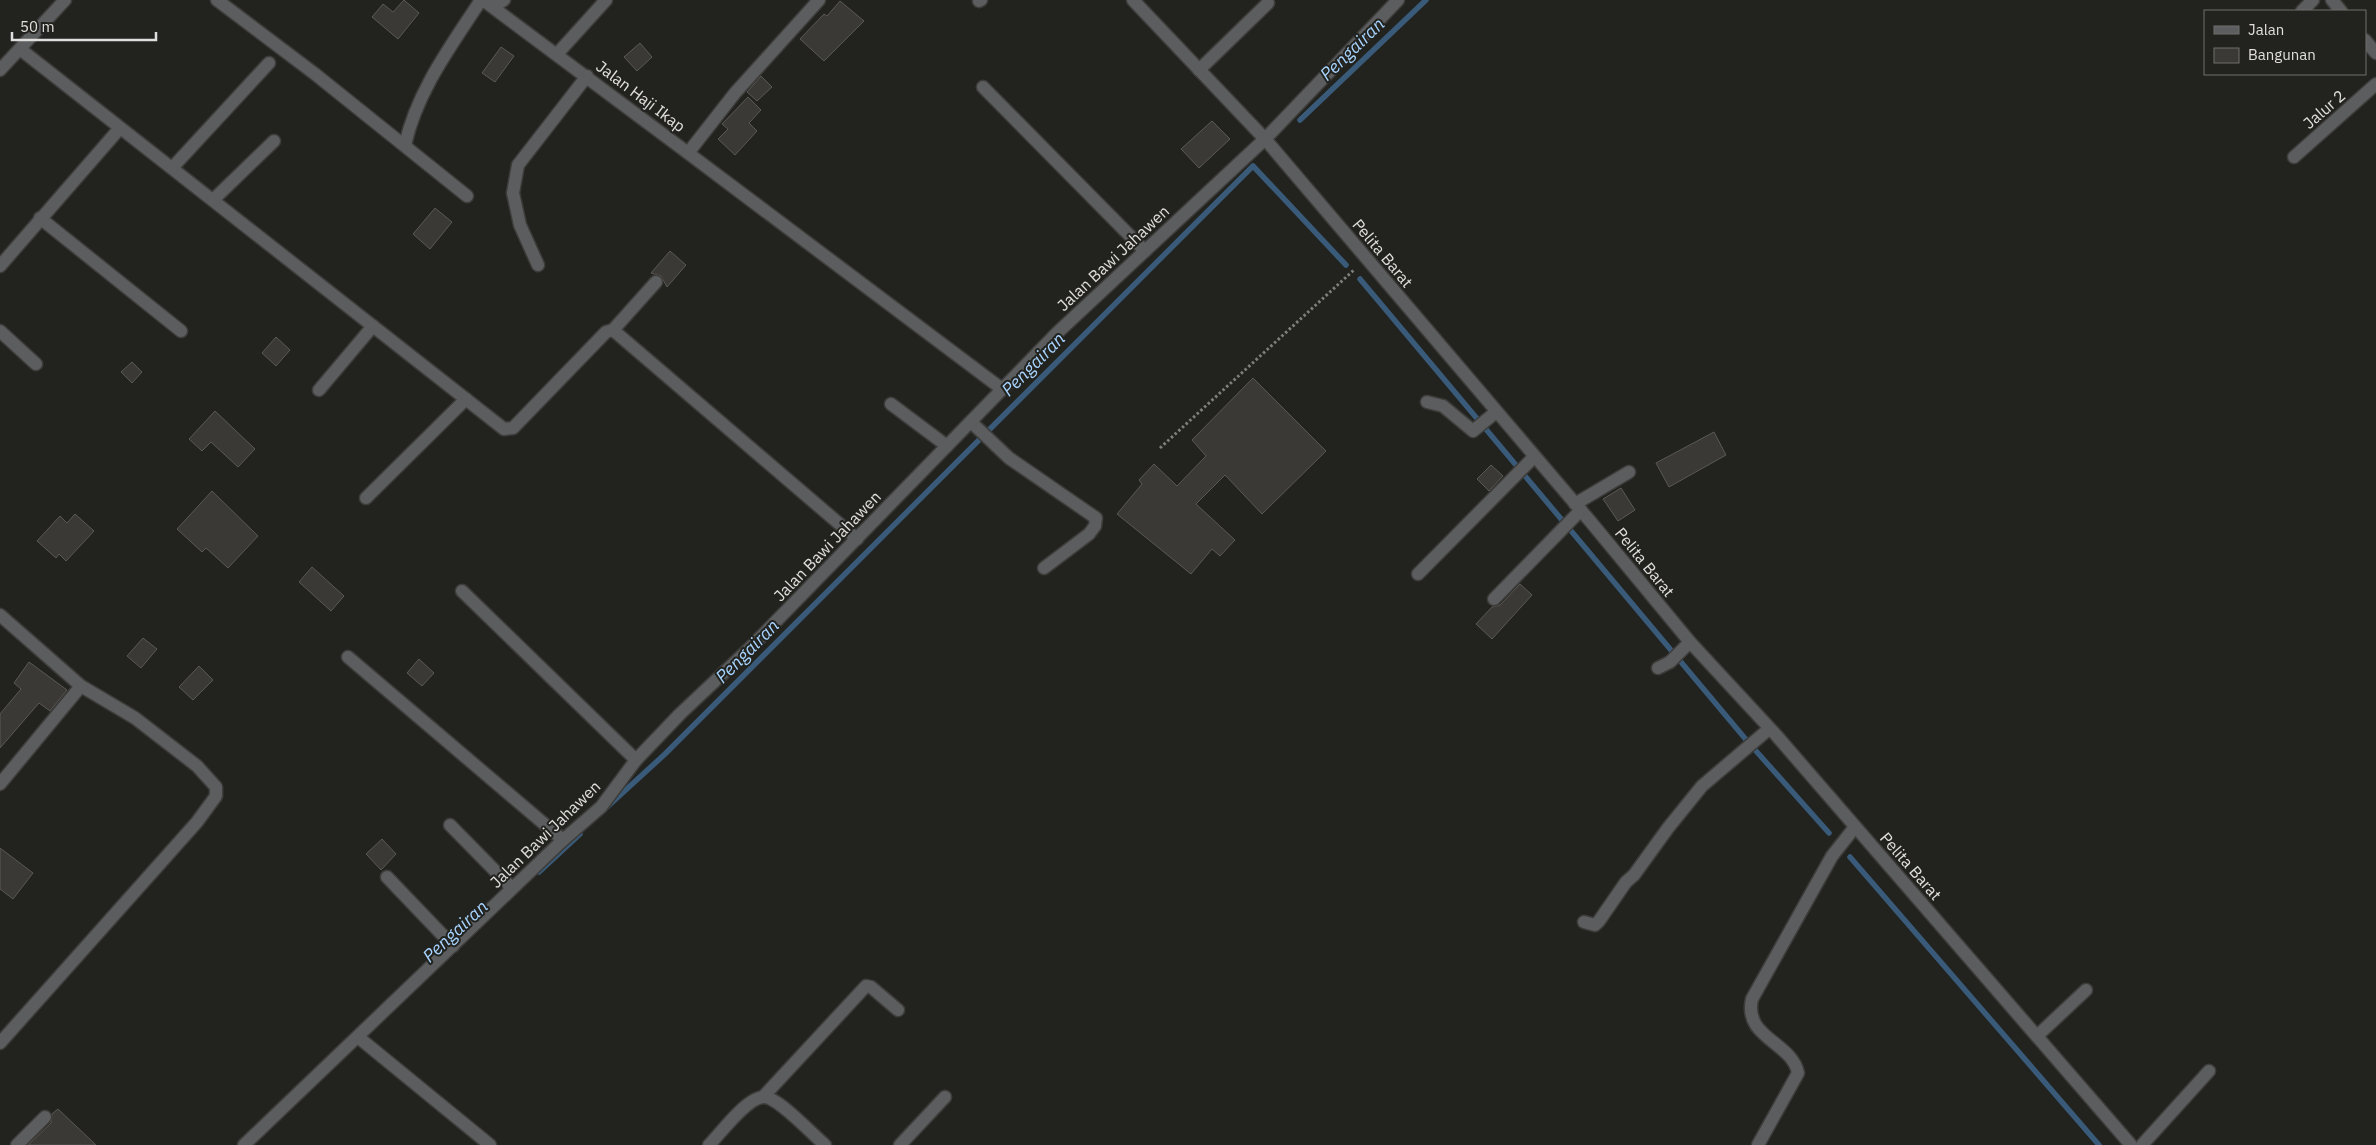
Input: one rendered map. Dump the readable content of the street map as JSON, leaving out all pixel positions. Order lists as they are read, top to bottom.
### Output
{
  "streets": {
    "street": [
      "Jalan Haji Ikap",
      "Jalur 2",
      "Pelita Barat",
      "Jalan Bawi Jahawen"
    ]
  },
  "crossings": [
    ["Pelita Barat", "Jalan Bawi Jahawen"]
  ],
  "water": ["Pengairan"],
  "legend": ["Jalan", "Bangunan"],
  "scale_bar": "50 m"
}
